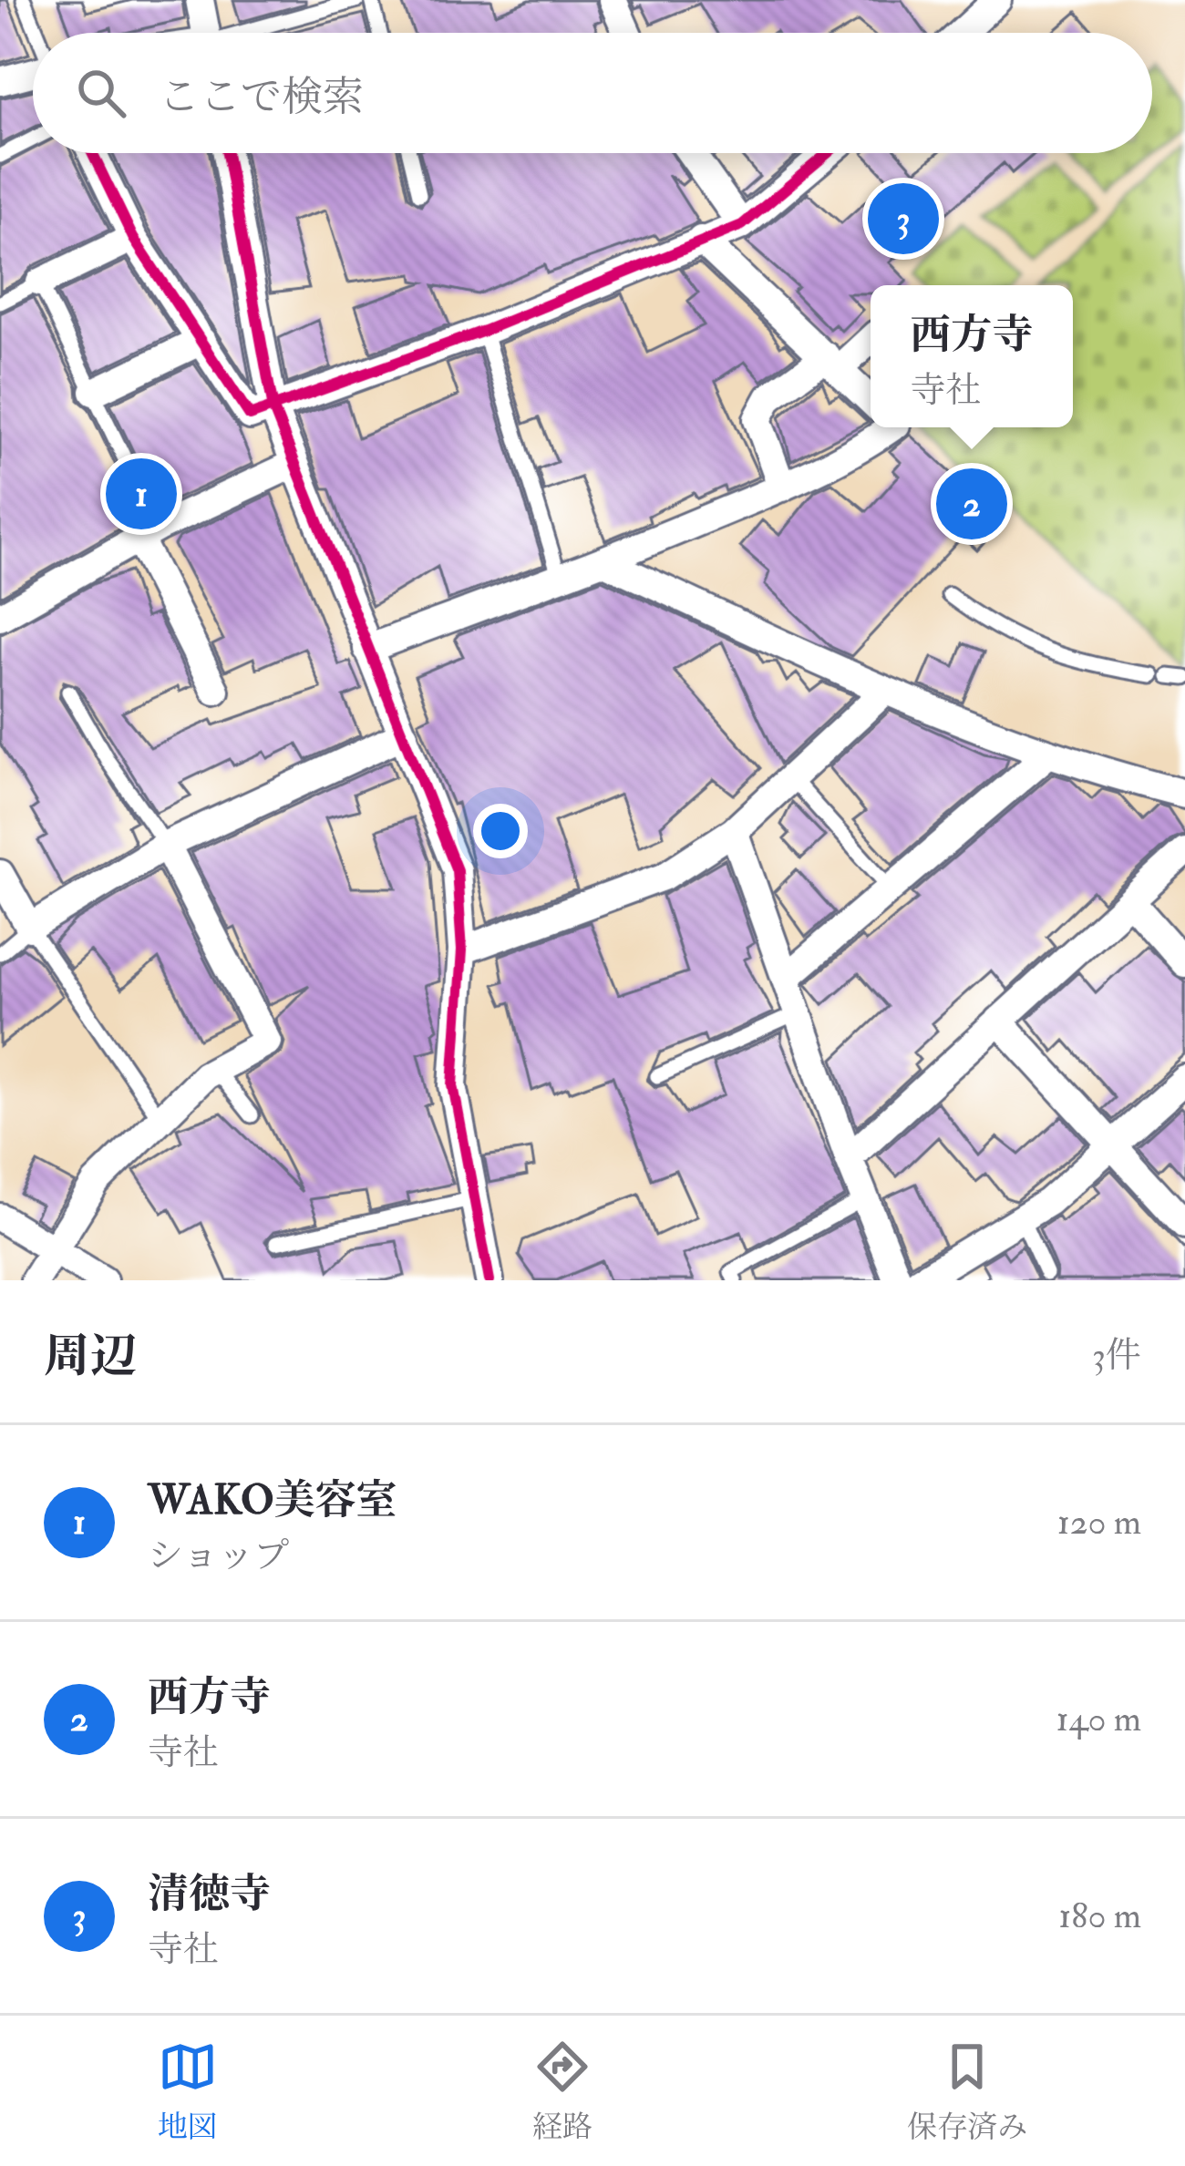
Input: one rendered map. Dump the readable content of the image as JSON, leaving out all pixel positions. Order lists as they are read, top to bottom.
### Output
{
  "page": {
    "search": "ここで検索",
    "pins": ["3", "1", "2"],
    "popup": ["西方寺", "寺社"],
    "heading": ["周辺", "3件"],
    "list": [
      {
        "mark": "1",
        "name": "WAKO美容室",
        "note": "ショップ",
        "value": "120 m"
      },
      {
        "mark": "2",
        "name": "西方寺",
        "note": "寺社",
        "value": "140 m"
      },
      {
        "mark": "3",
        "name": "清徳寺",
        "note": "寺社",
        "value": "180 m"
      }
    ],
    "nav": ["地図", "経路", "保存済み"]
  }
}
